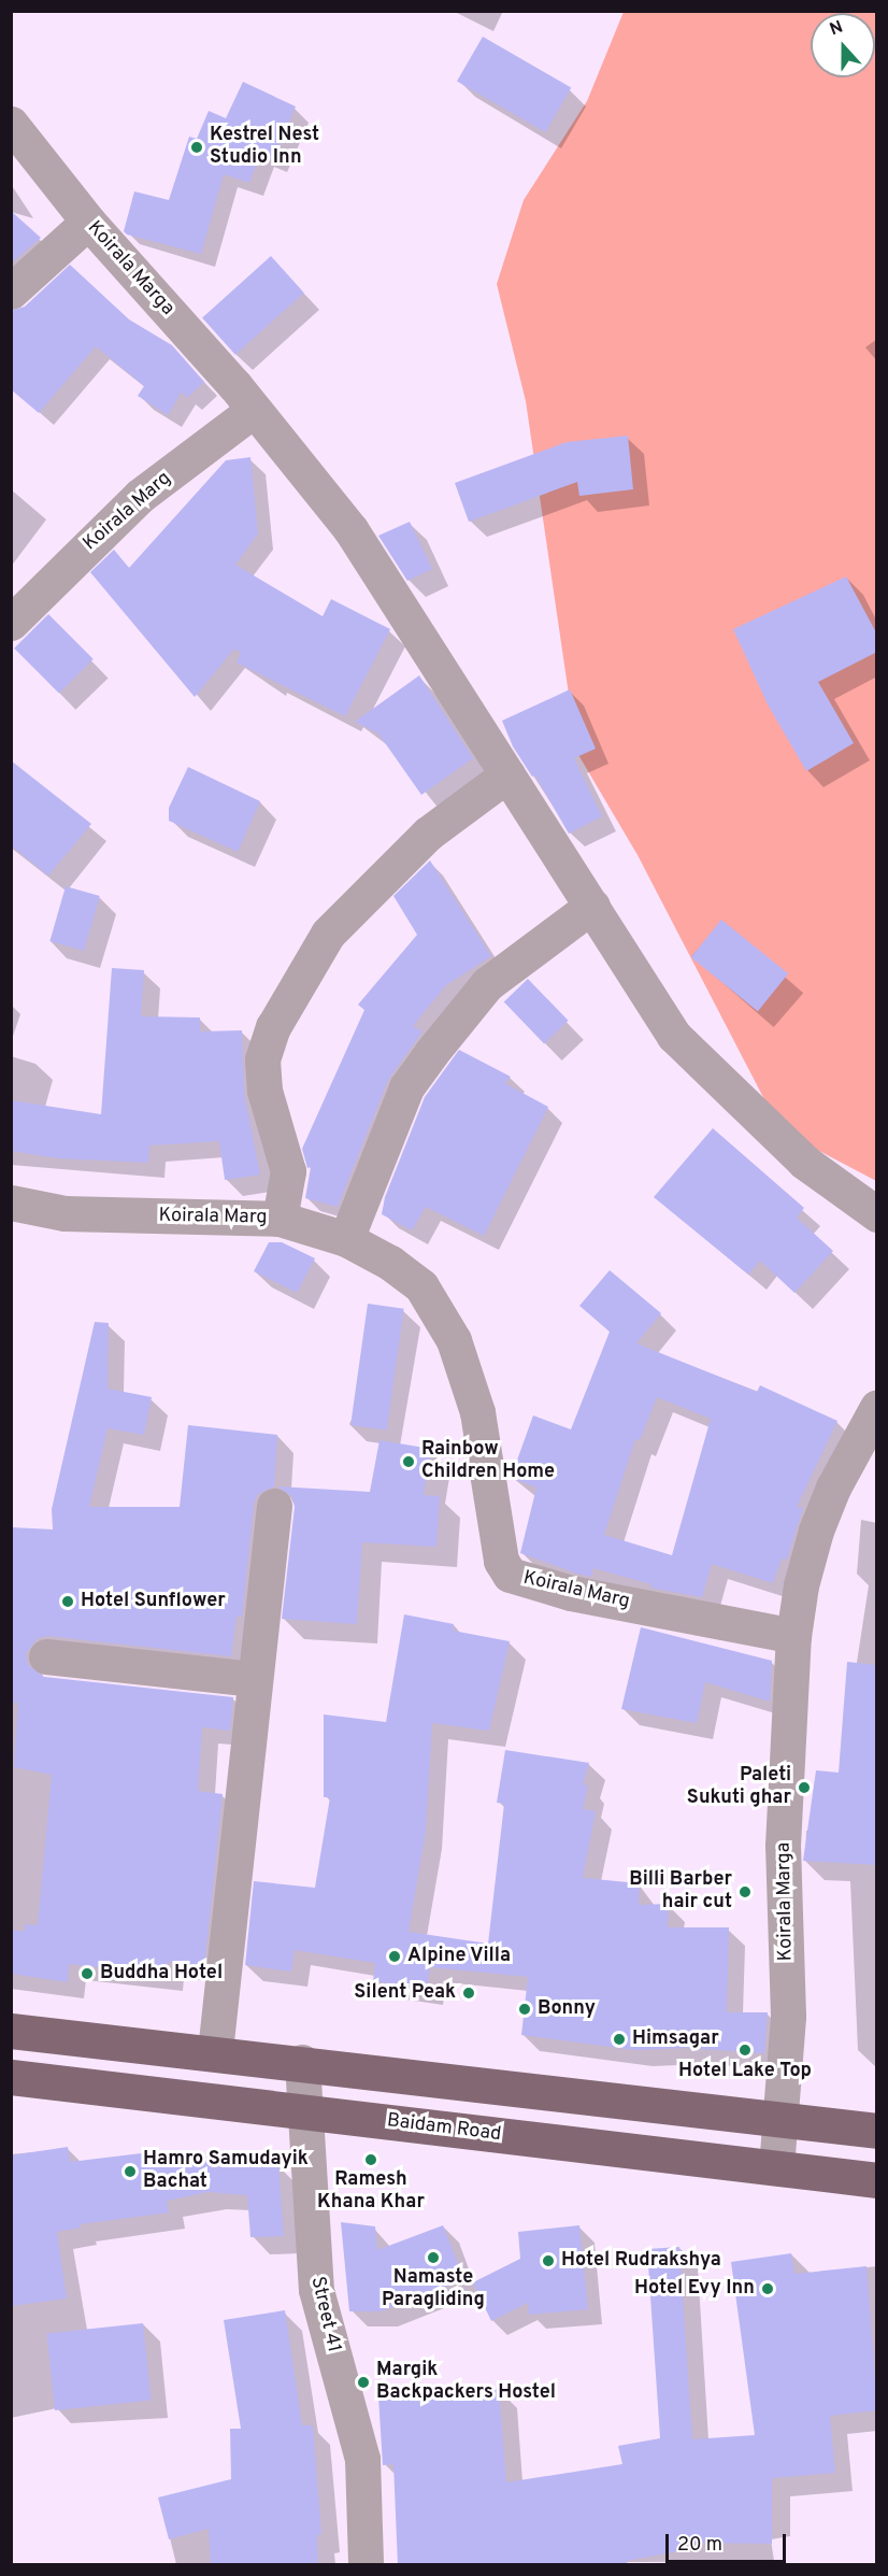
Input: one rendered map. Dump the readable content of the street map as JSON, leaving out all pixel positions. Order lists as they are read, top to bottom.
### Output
{
  "streets": {
    "main road": ["Baidam Road"],
    "street": ["Koirala Marga", "Koirala Marg", "Street 41"]
  },
  "crossings": [
    ["Koirala Marga", "Koirala Marg"],
    ["Koirala Marga", "Baidam Road"],
    ["Baidam Road", "Street 41"]
  ],
  "places": [
    "Kestrel Nest Studio Inn",
    "Rainbow Children Home",
    "Hotel Sunflower",
    "Paleti Sukuti ghar",
    "Billi Barber hair cut",
    "Alpine Villa",
    "Buddha Hotel",
    "Silent Peak",
    "Bonny",
    "Himsagar",
    "Hotel Lake Top",
    "Ramesh Khana Khar",
    "Hamro Samudayik Bachat",
    "Namaste Paragliding",
    "Hotel Rudrakshya",
    "Hotel Evy Inn",
    "Margik Backpackers Hostel"
  ],
  "scale_bar": "20 m",
  "north": "top"
}
